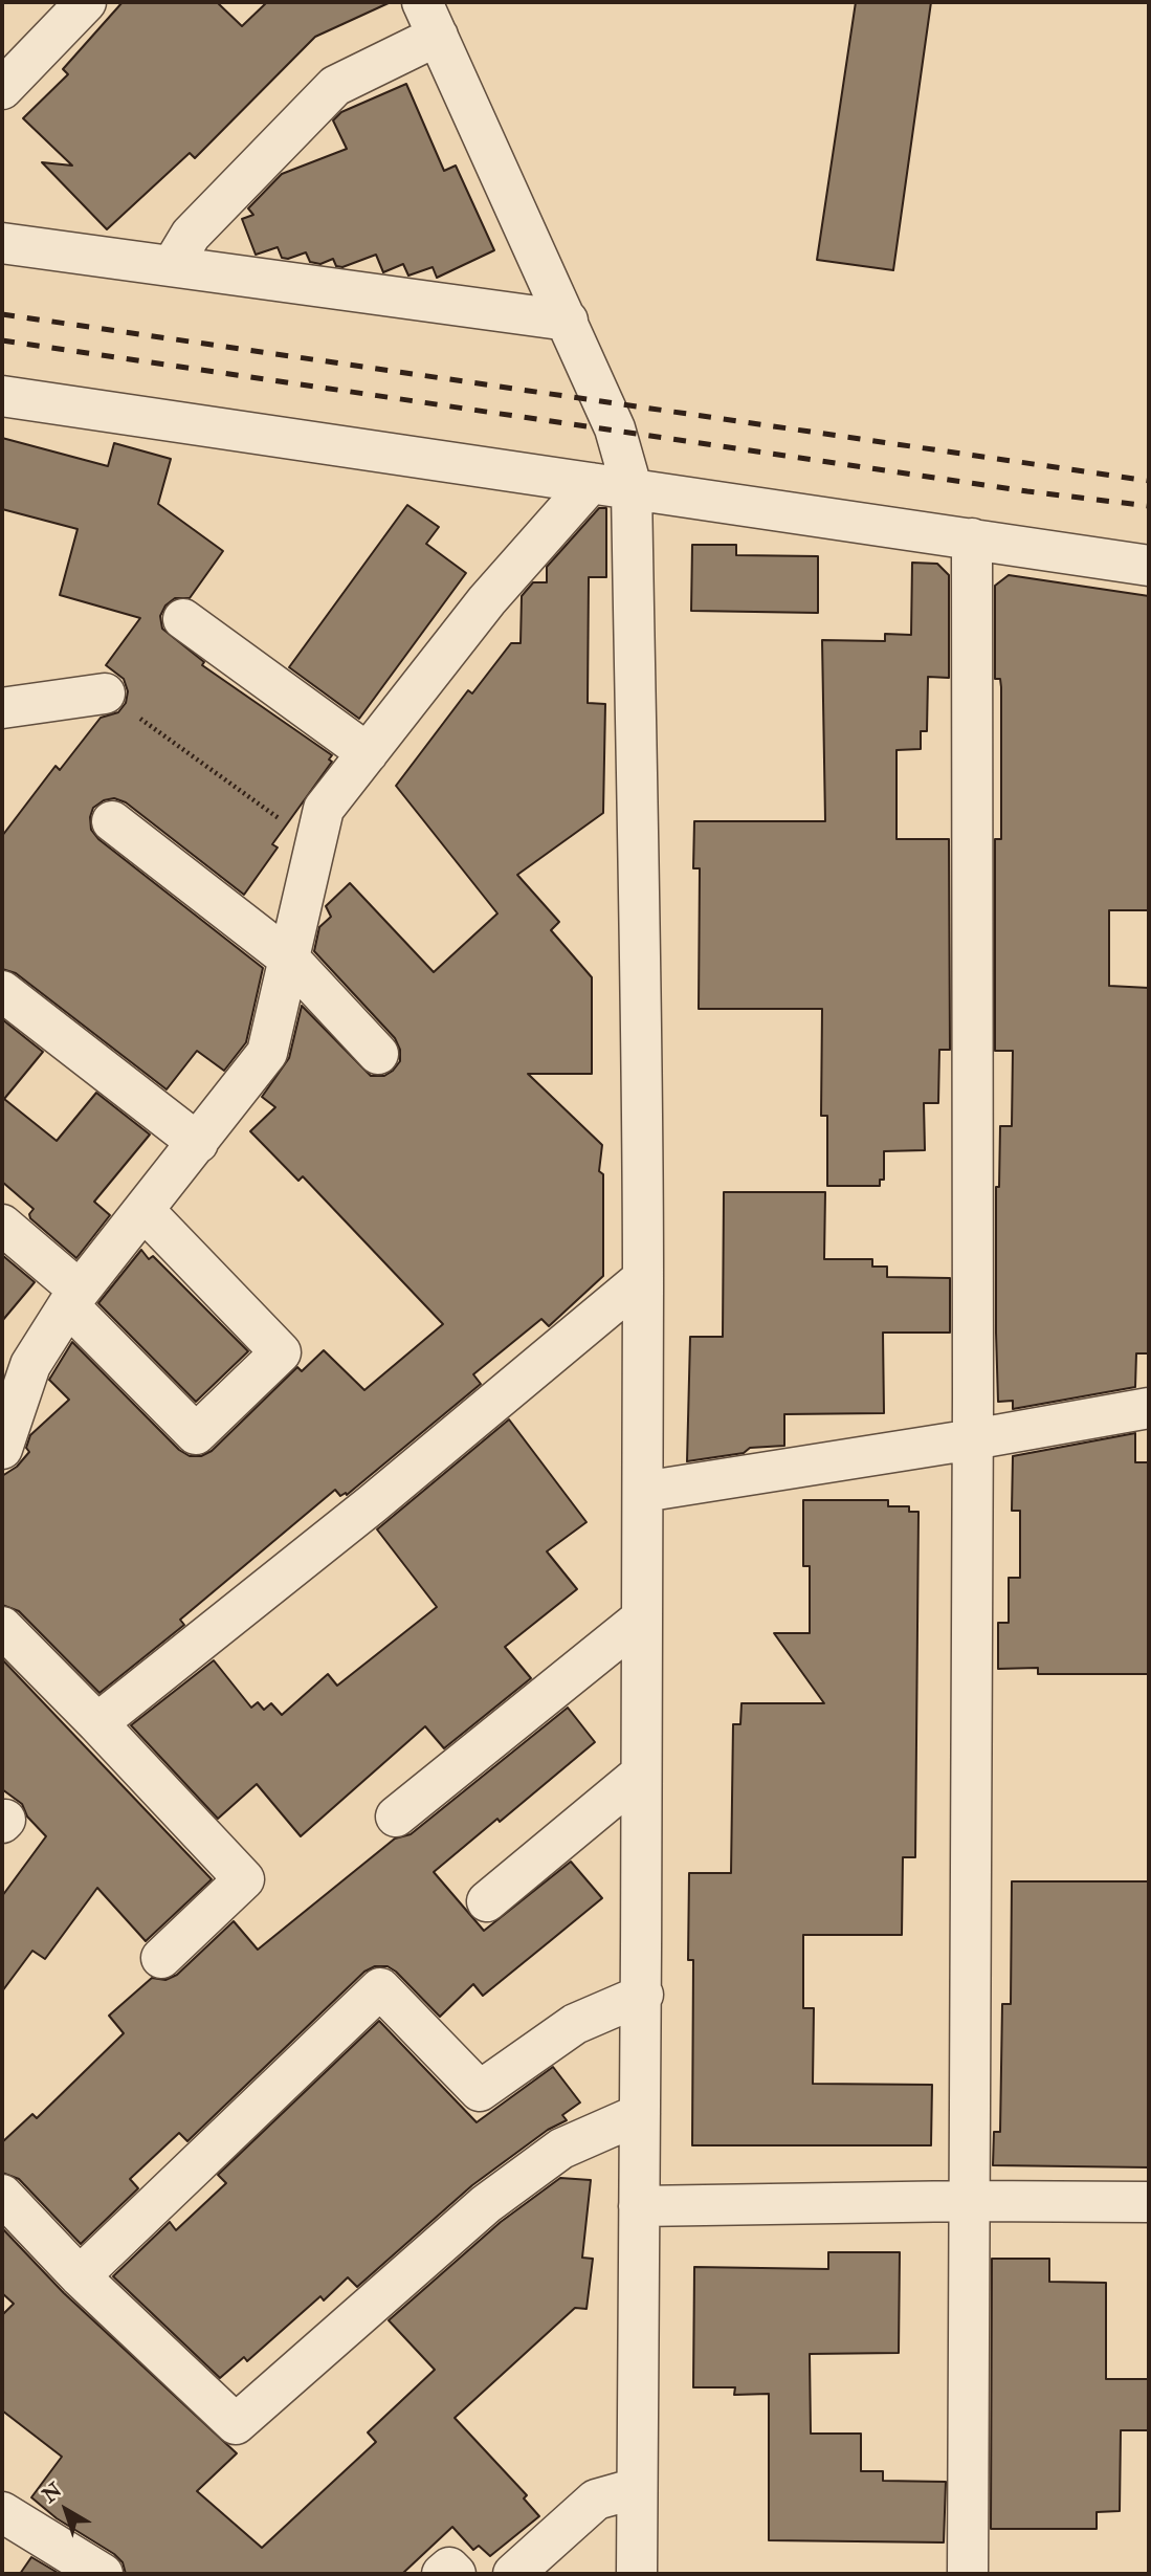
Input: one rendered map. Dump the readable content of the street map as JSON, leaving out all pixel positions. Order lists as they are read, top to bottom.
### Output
{
  "north": "top left"
}
